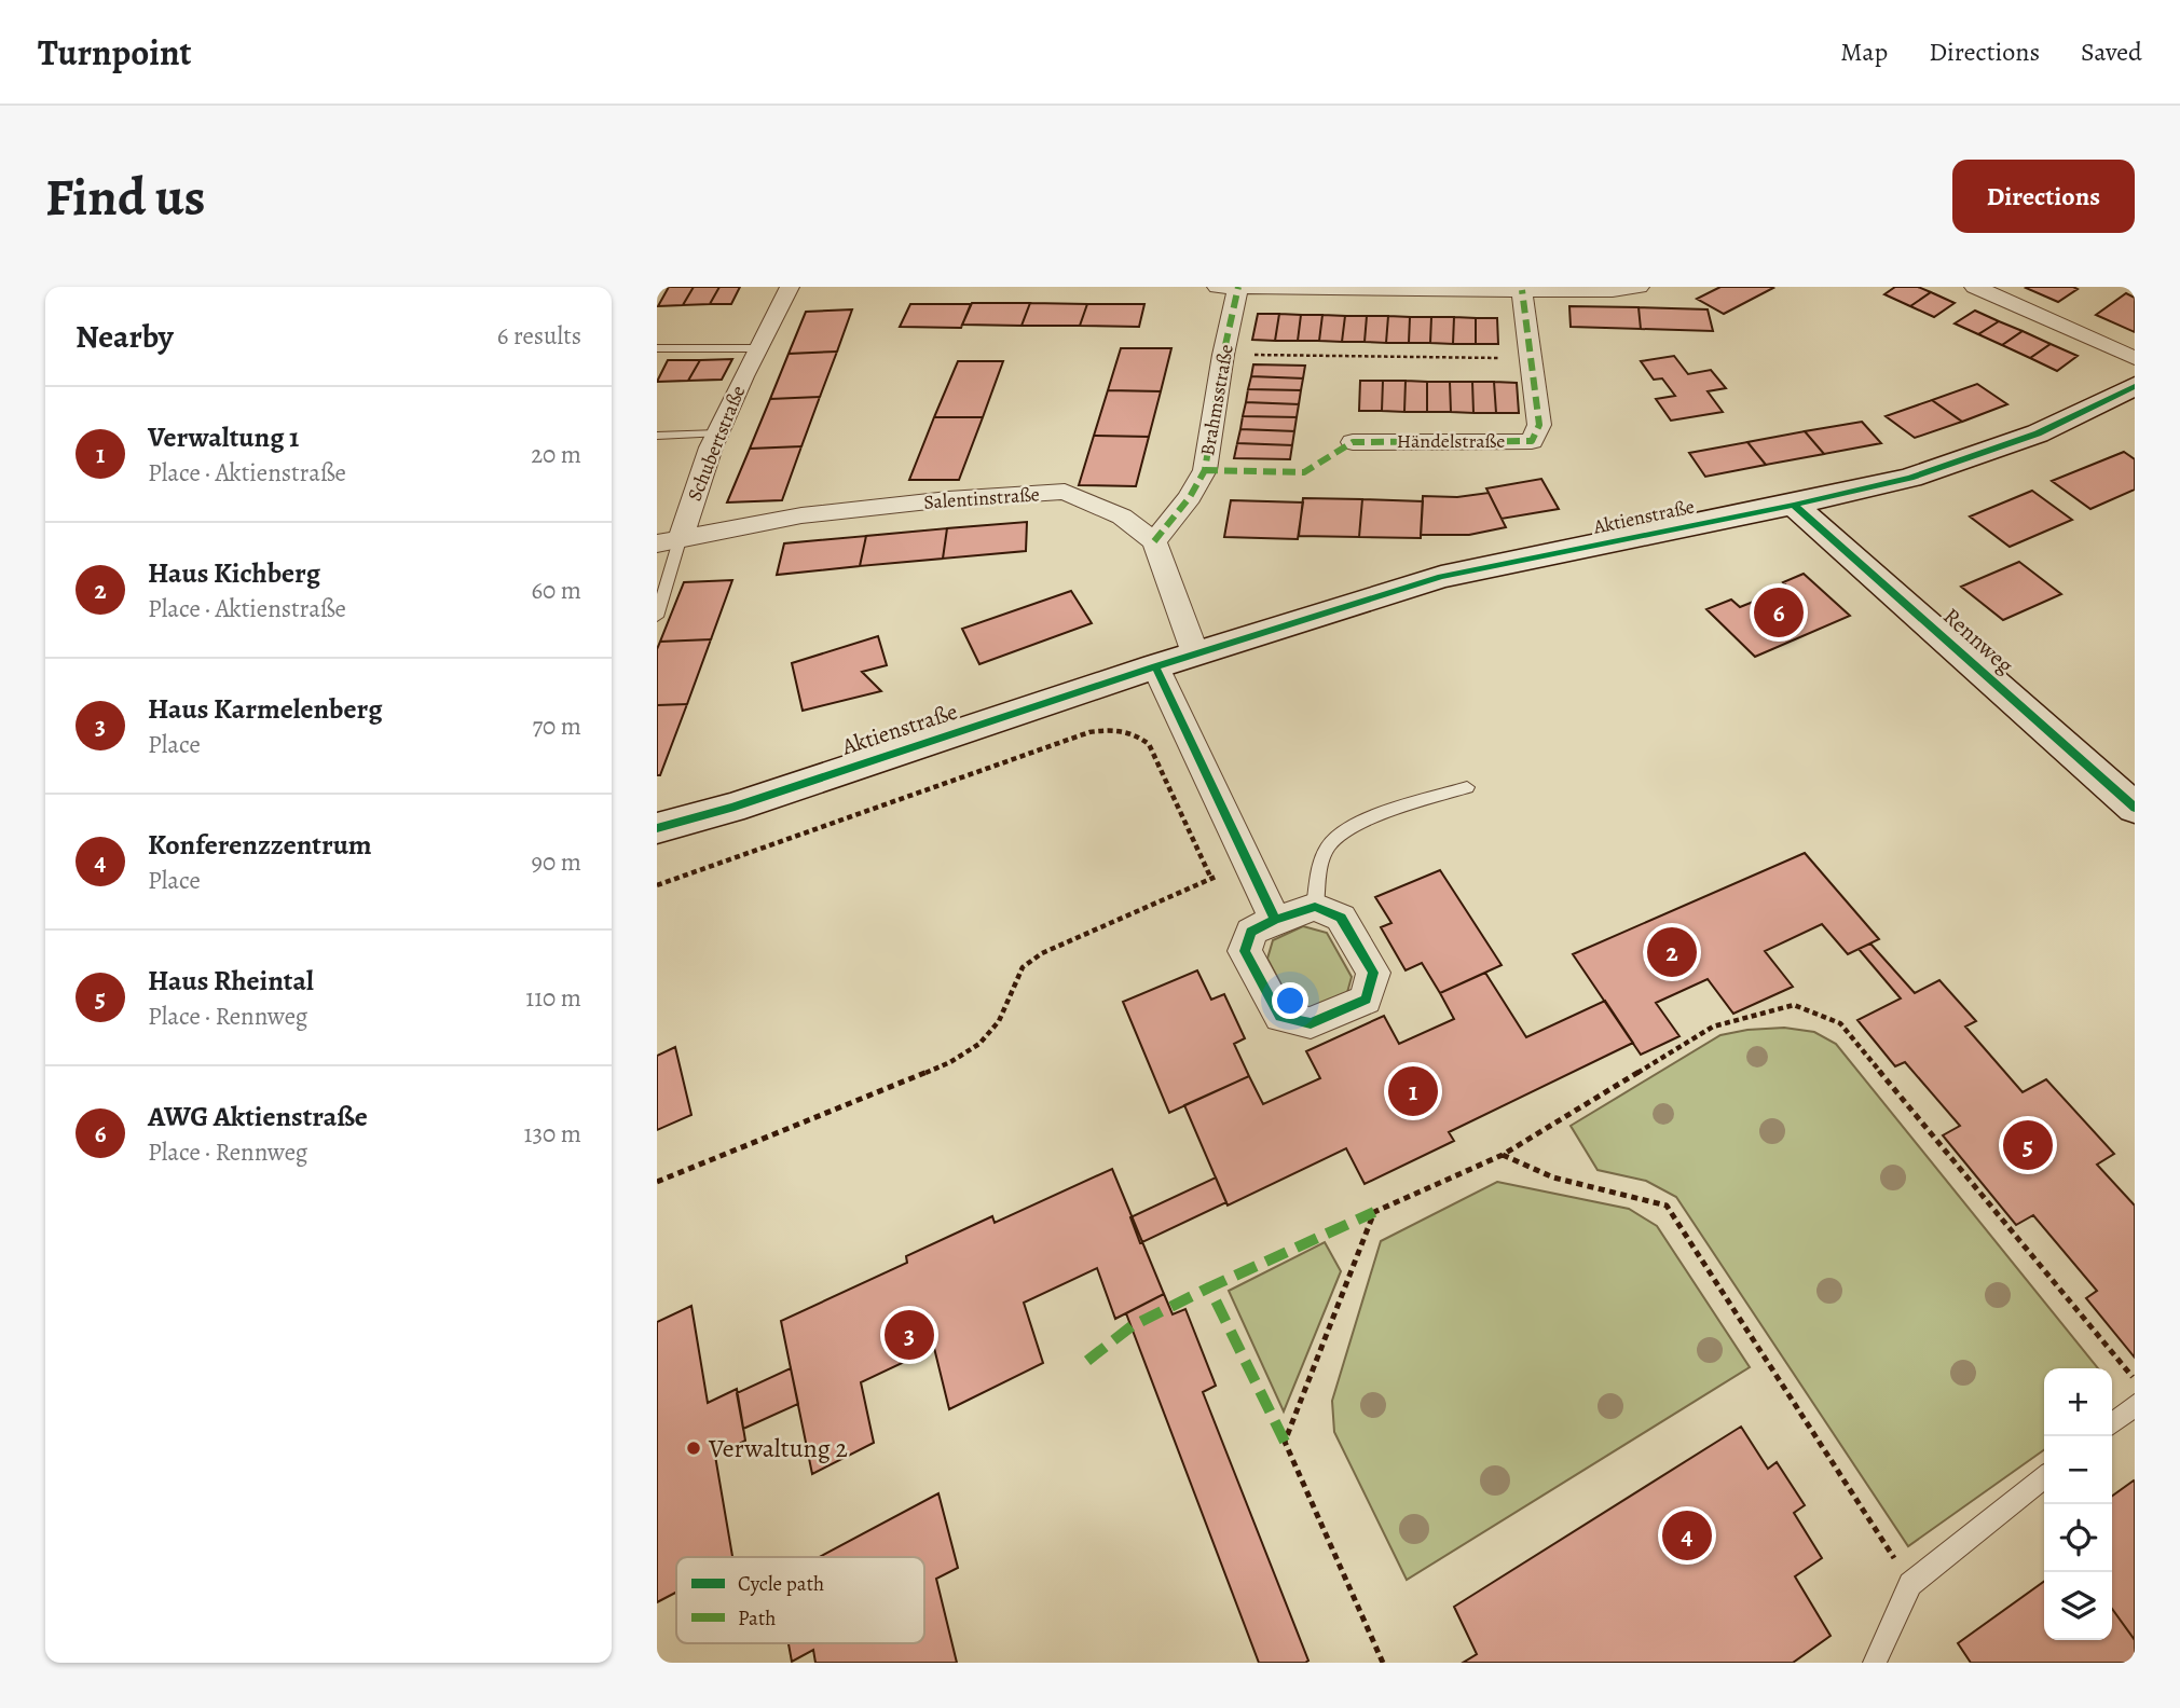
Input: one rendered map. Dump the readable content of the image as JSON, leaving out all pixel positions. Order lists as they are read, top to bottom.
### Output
{
  "streets": {
    "street": [
      "Brahmsstraße",
      "Händelstraße",
      "Schubertstraße",
      "Salentinstraße",
      "Aktienstraße",
      "Rennweg"
    ]
  },
  "crossings": [
    ["Brahmsstraße", "Salentinstraße"],
    ["Schubertstraße", "Salentinstraße"],
    ["Aktienstraße", "Rennweg"]
  ],
  "places": ["Verwaltung 2"],
  "legend": ["Cycle path", "Path"],
  "page": {
    "header": "Turnpoint",
    "nav": ["Map", "Directions", "Saved"],
    "buttons": "Directions",
    "title": "Find us",
    "heading": ["Nearby", "6 results"],
    "list": [
      {
        "mark": "1",
        "name": "Verwaltung 1",
        "note": "Place · Aktienstraße",
        "value": "20 m"
      },
      {
        "mark": "2",
        "name": "Haus Kichberg",
        "note": "Place · Aktienstraße",
        "value": "60 m"
      },
      {
        "mark": "3",
        "name": "Haus Karmelenberg",
        "note": "Place",
        "value": "70 m"
      },
      {
        "mark": "4",
        "name": "Konferenzzentrum",
        "note": "Place",
        "value": "90 m"
      },
      {
        "mark": "5",
        "name": "Haus Rheintal",
        "note": "Place · Rennweg",
        "value": "110 m"
      },
      {
        "mark": "6",
        "name": "AWG Aktienstraße",
        "note": "Place · Rennweg",
        "value": "130 m"
      }
    ],
    "pins": [
      "6",
      "2",
      "1",
      "5",
      "3",
      "4"
    ],
    "map_buttons": ["+", "−"]
  }
}
